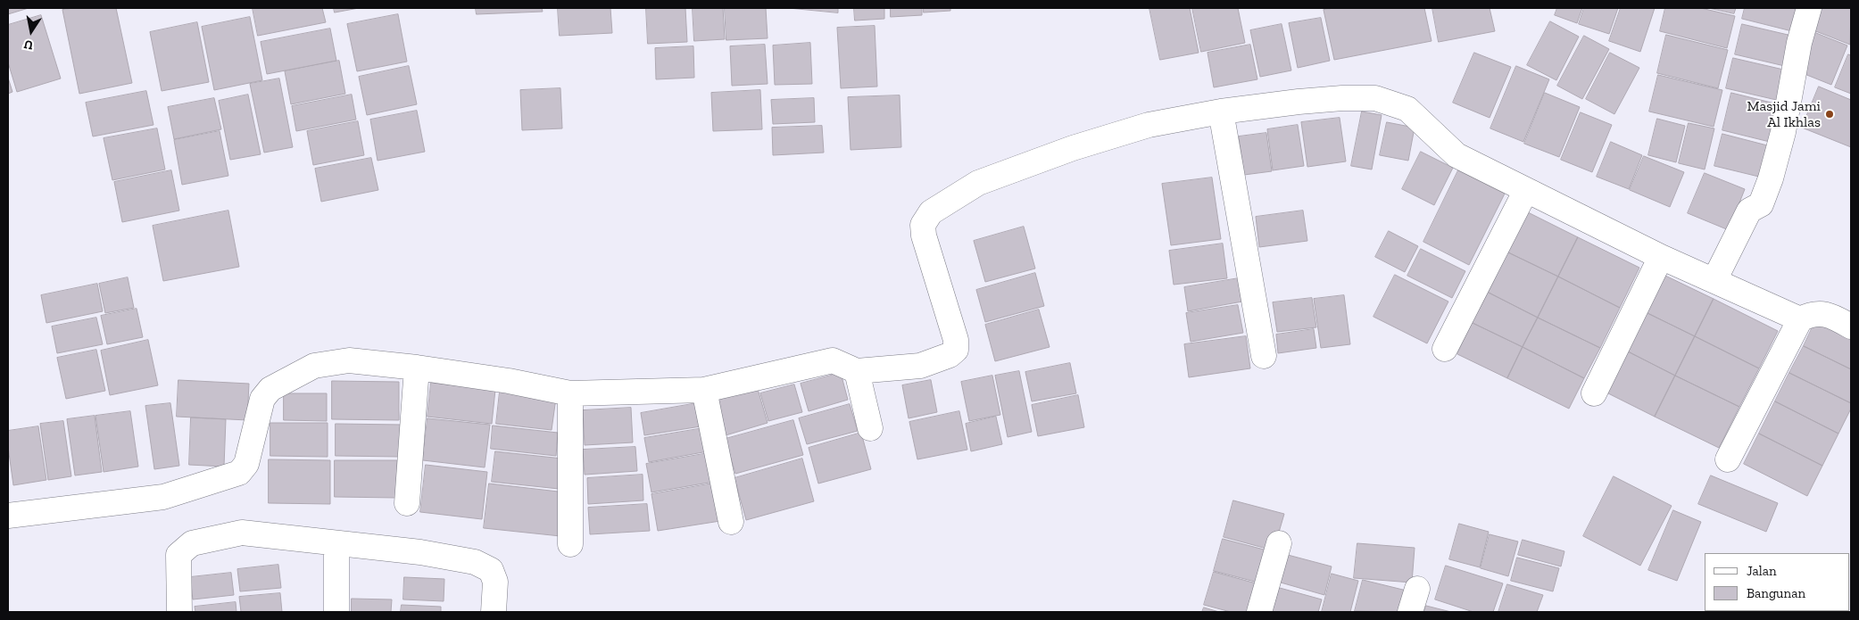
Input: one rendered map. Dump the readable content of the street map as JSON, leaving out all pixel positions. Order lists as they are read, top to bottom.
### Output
{
  "places": ["Masjid Jami Al Ikhlas"],
  "legend": ["Jalan", "Bangunan"],
  "north": "bottom"
}
